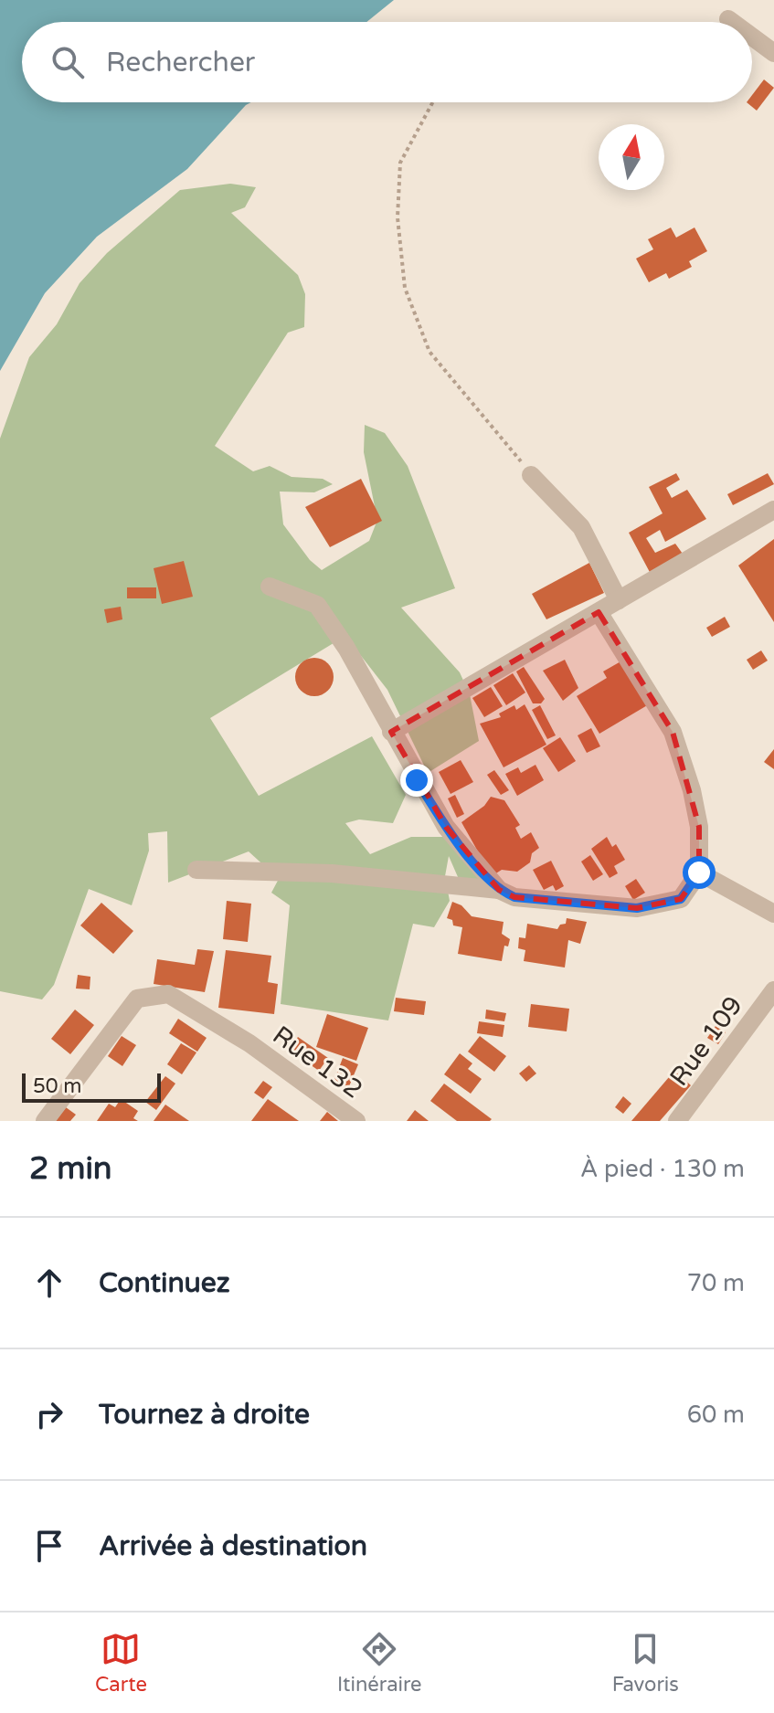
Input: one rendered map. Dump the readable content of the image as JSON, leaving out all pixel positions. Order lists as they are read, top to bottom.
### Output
{
  "streets": {
    "street": ["Rue 109", "Rue 132"]
  },
  "scale_bar": "50 m",
  "north": "top",
  "page": {
    "search": "Rechercher",
    "scale": "50 m",
    "heading": ["2 min", "À pied · 130 m"],
    "list": [
      ["Continuez", "70 m"],
      ["Tournez à droite", "60 m"],
      "Arrivée à destination"
    ],
    "nav": ["Carte", "Itinéraire", "Favoris"]
  }
}
